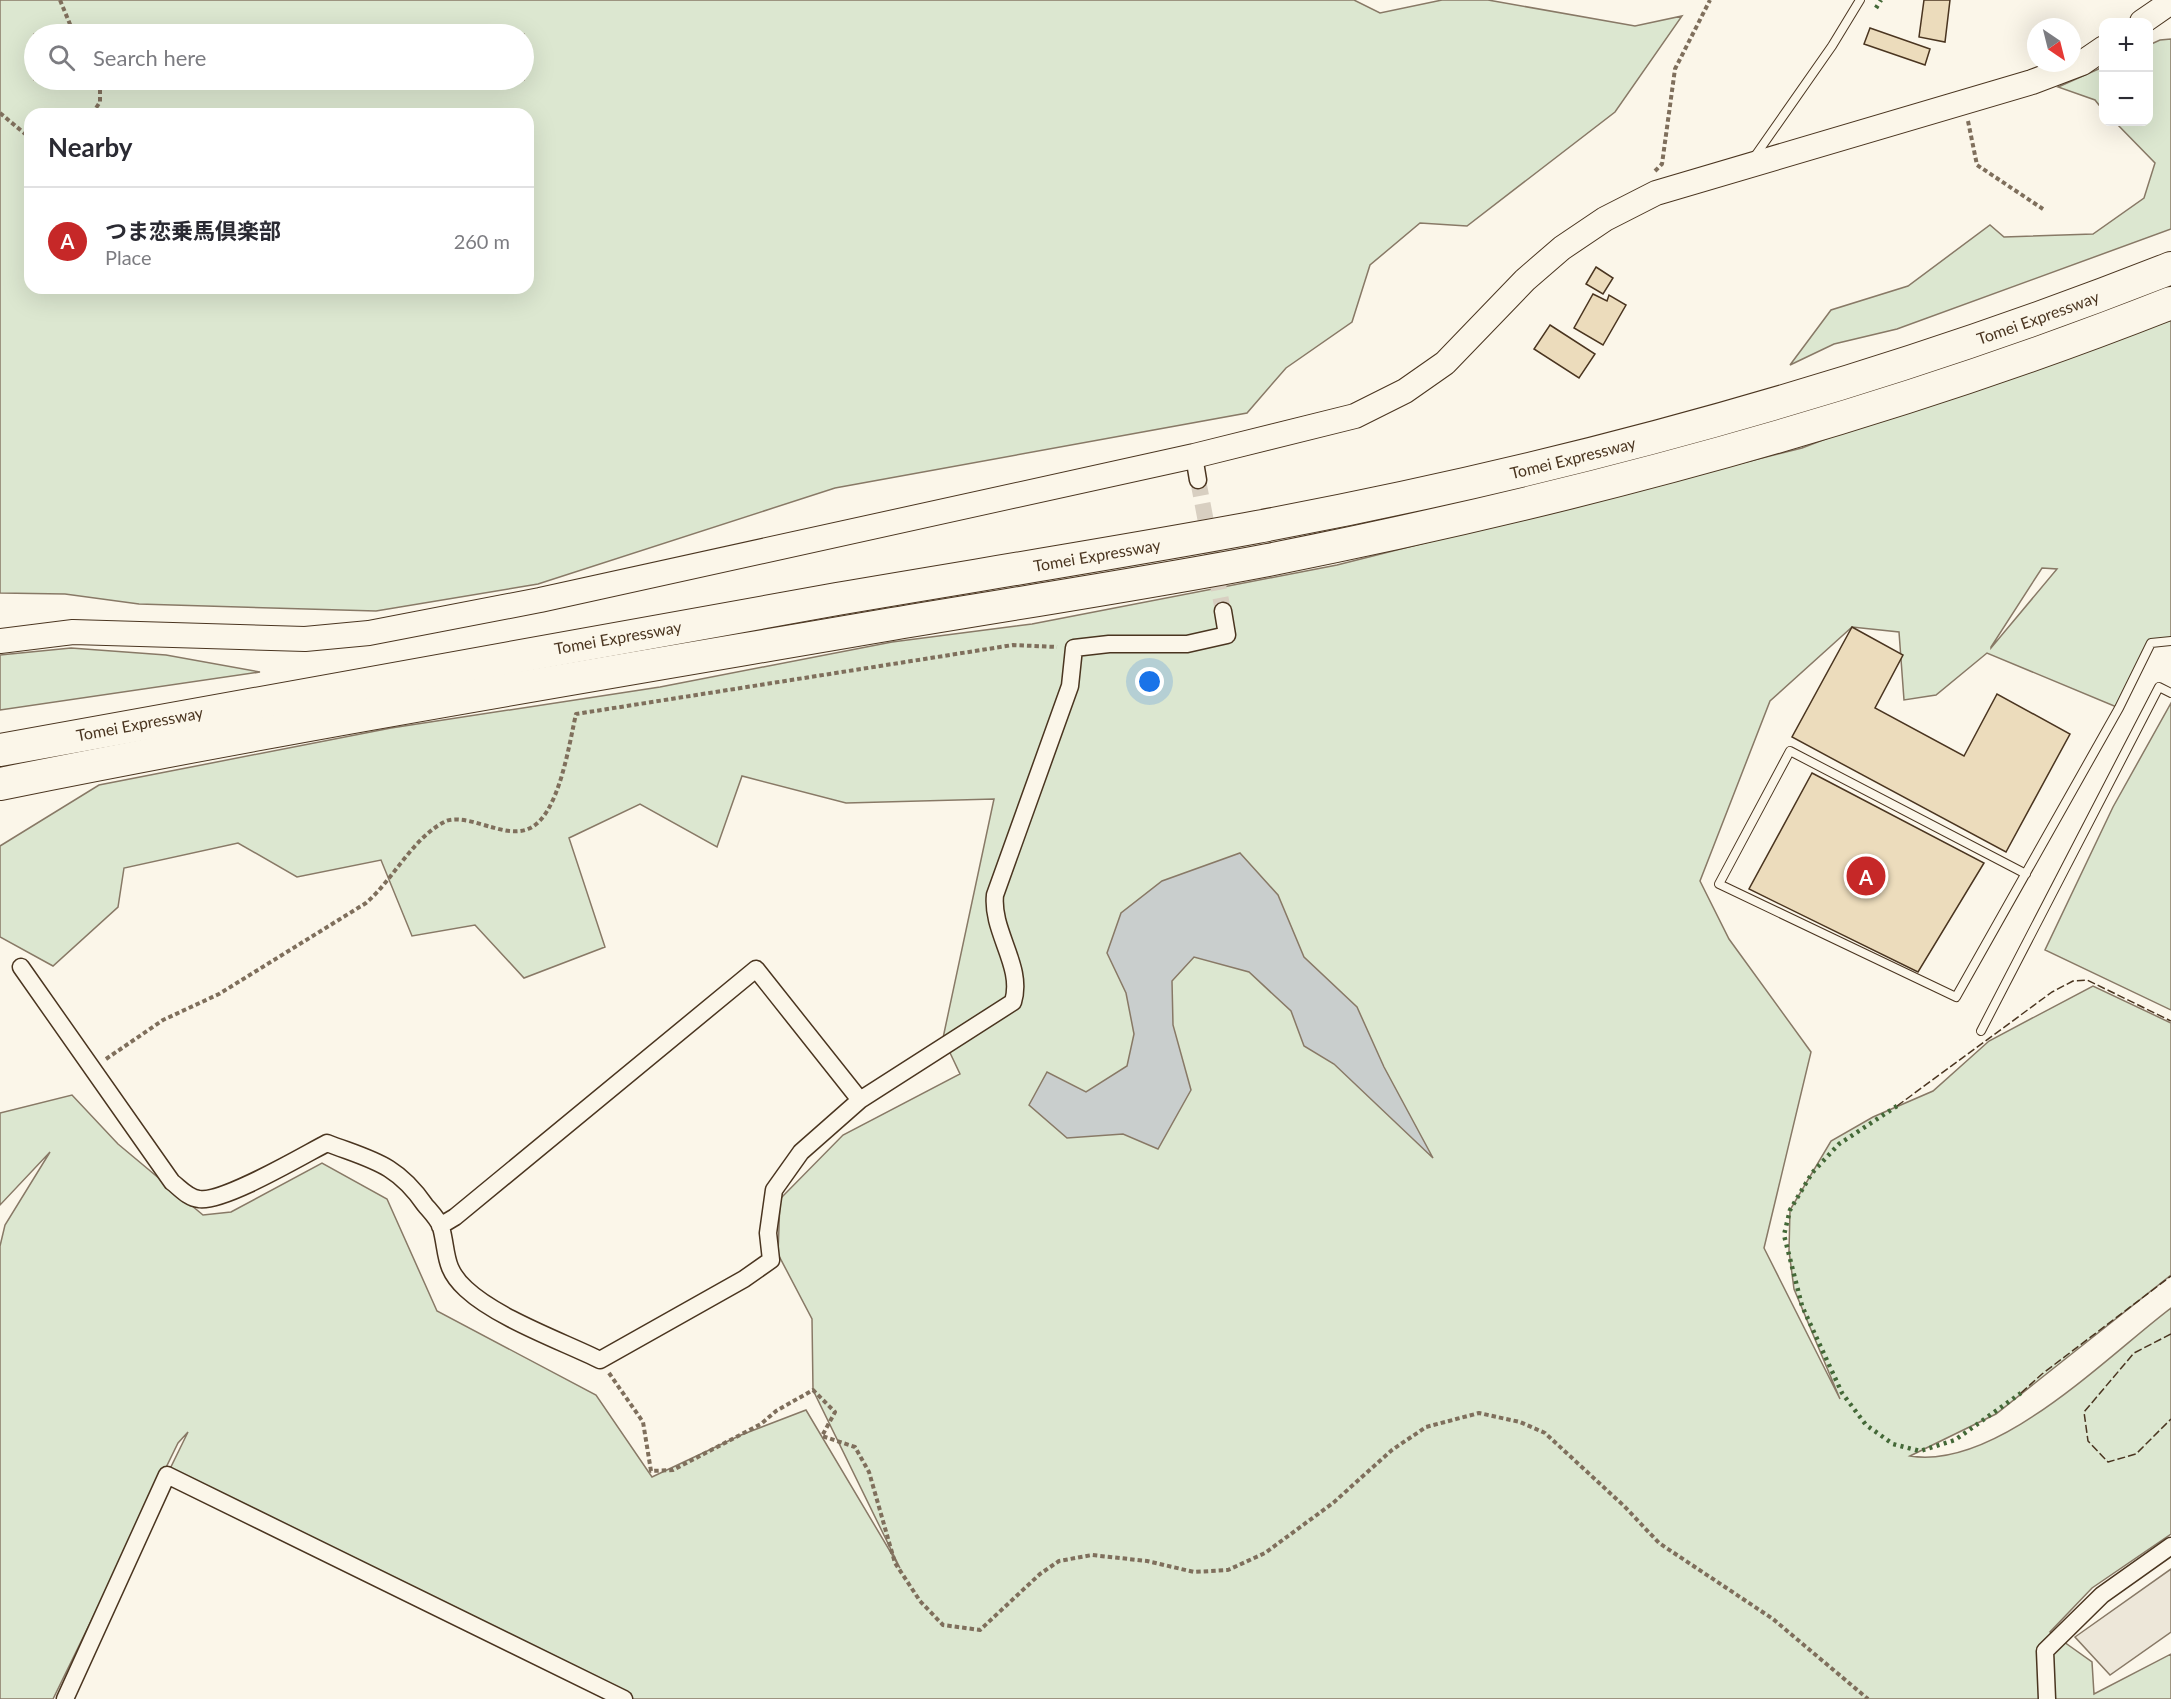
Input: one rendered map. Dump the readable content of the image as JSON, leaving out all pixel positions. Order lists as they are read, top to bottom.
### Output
{
  "streets": {
    "highway": ["Tomei Expressway"]
  },
  "north": "bottom right",
  "page": {
    "map_buttons": ["+", "−"],
    "search": "Search here",
    "heading": "Nearby",
    "list": [
      {
        "mark": "A",
        "name": "つま恋乗馬倶楽部",
        "note": "Place",
        "value": "260 m"
      }
    ],
    "pins": "A"
  }
}
